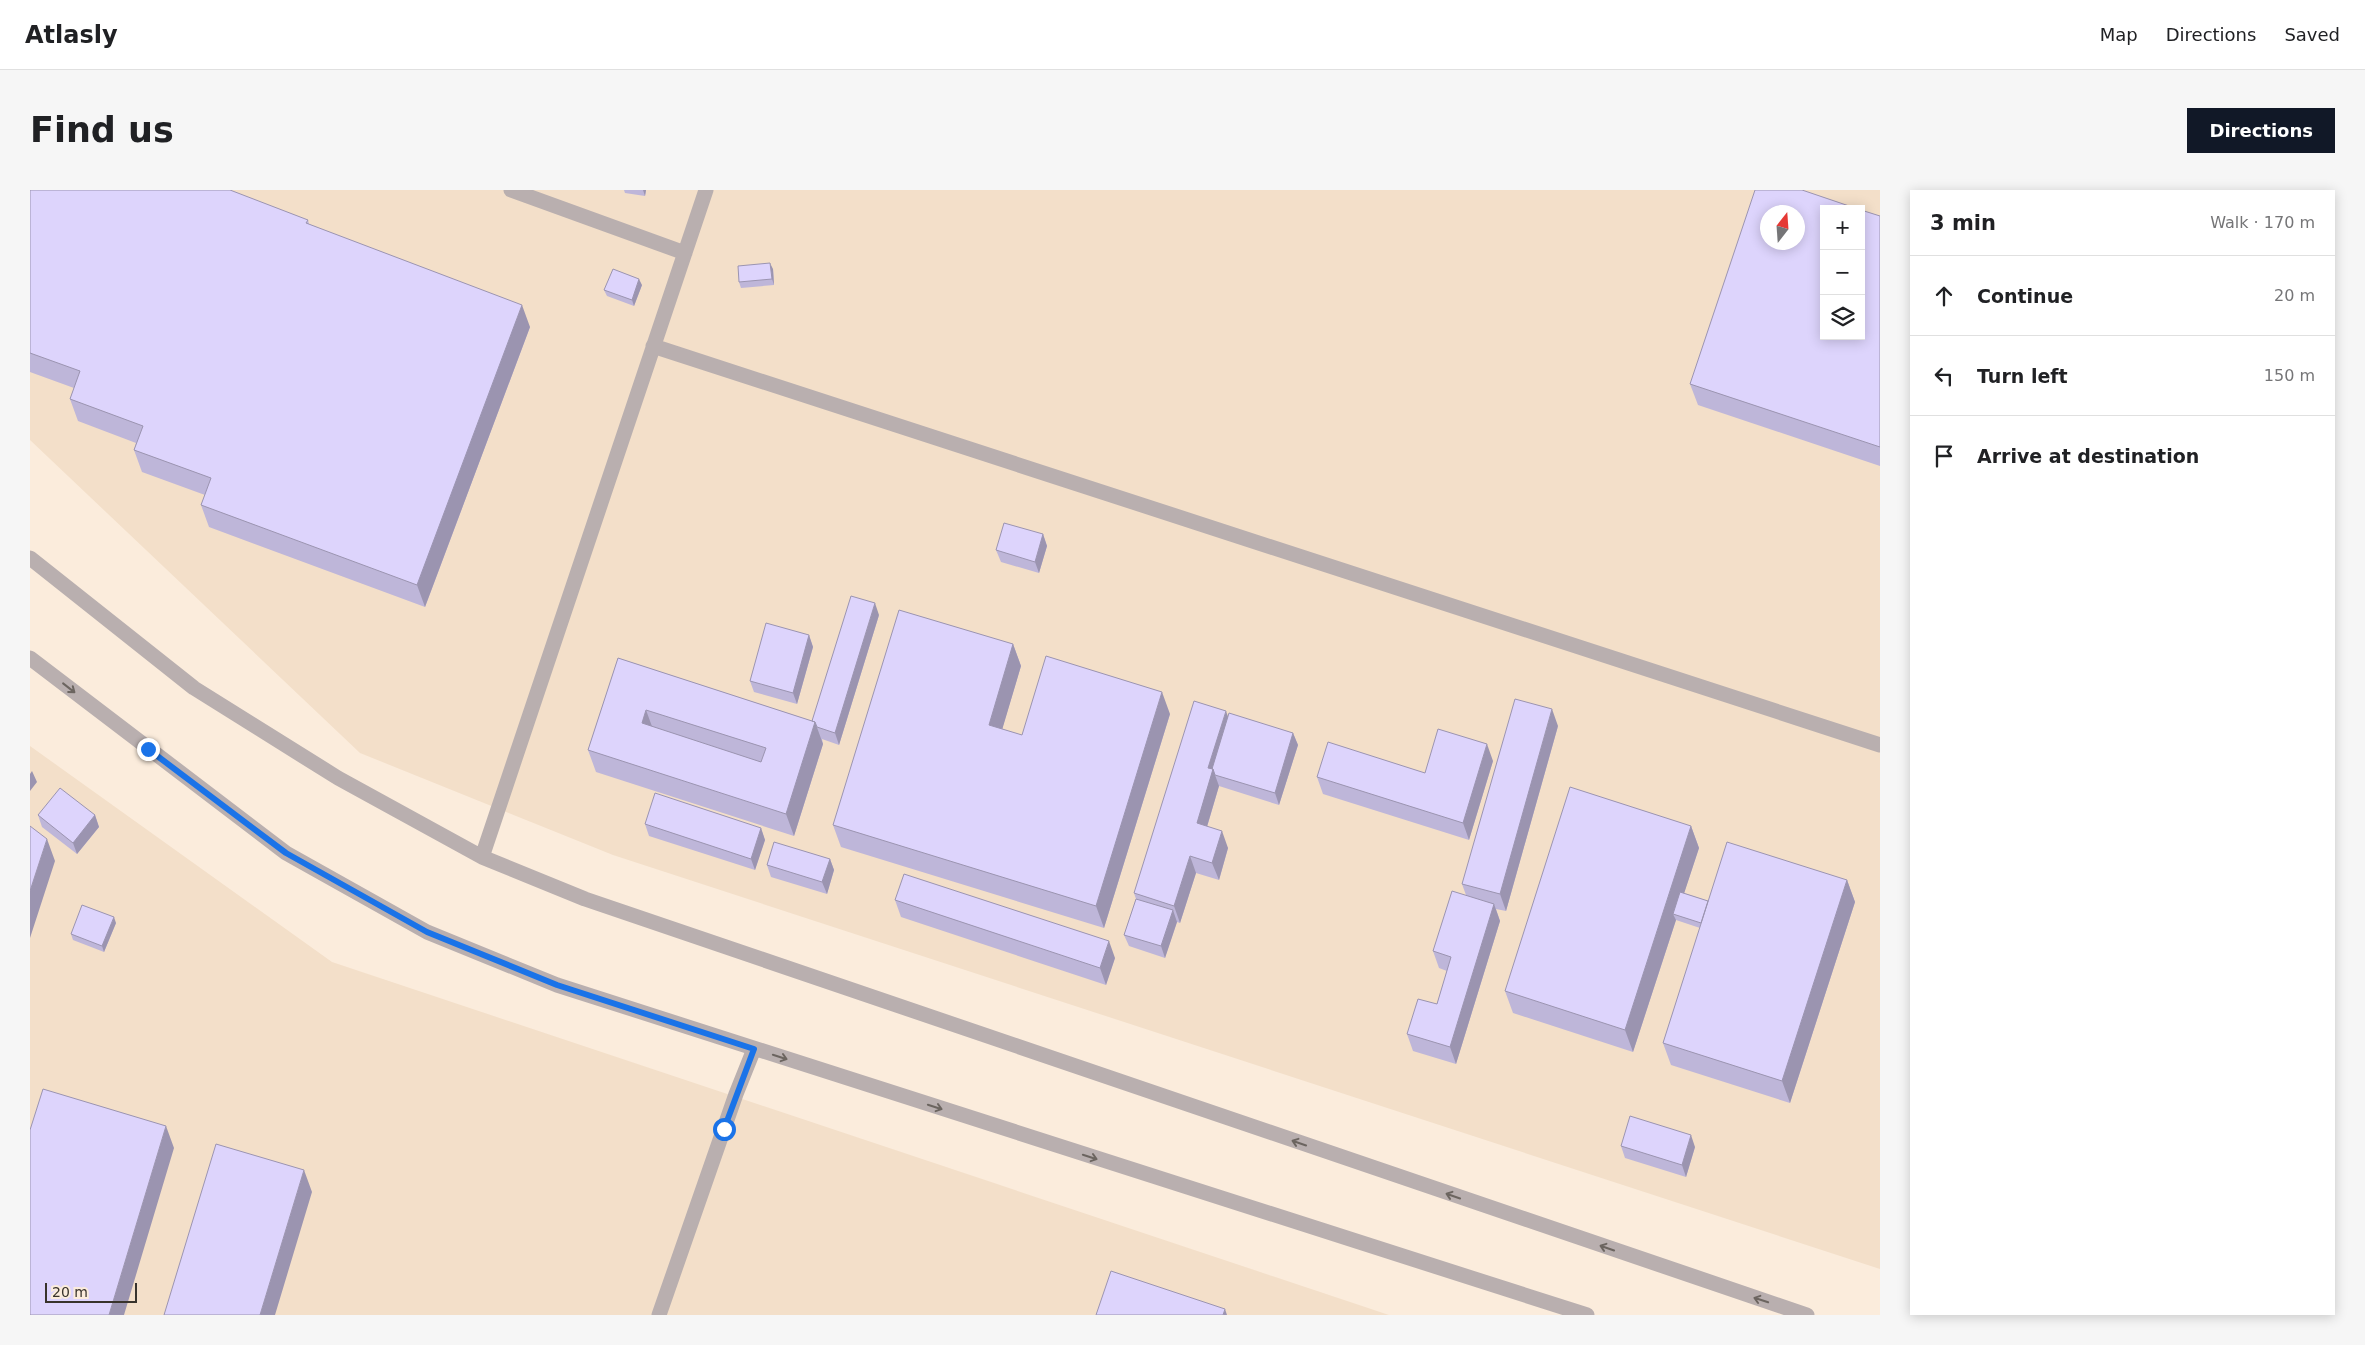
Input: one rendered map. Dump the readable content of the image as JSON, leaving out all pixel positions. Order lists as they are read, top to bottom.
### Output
{
  "scale_bar": "20 m",
  "north": "top",
  "page": {
    "header": "Atlasly",
    "nav": ["Map", "Directions", "Saved"],
    "buttons": "Directions",
    "title": "Find us",
    "heading": ["3 min", "Walk · 170 m"],
    "map_buttons": ["+", "−"],
    "list": [
      ["Continue", "20 m"],
      ["Turn left", "150 m"],
      "Arrive at destination"
    ],
    "scale": "20 m"
  }
}
